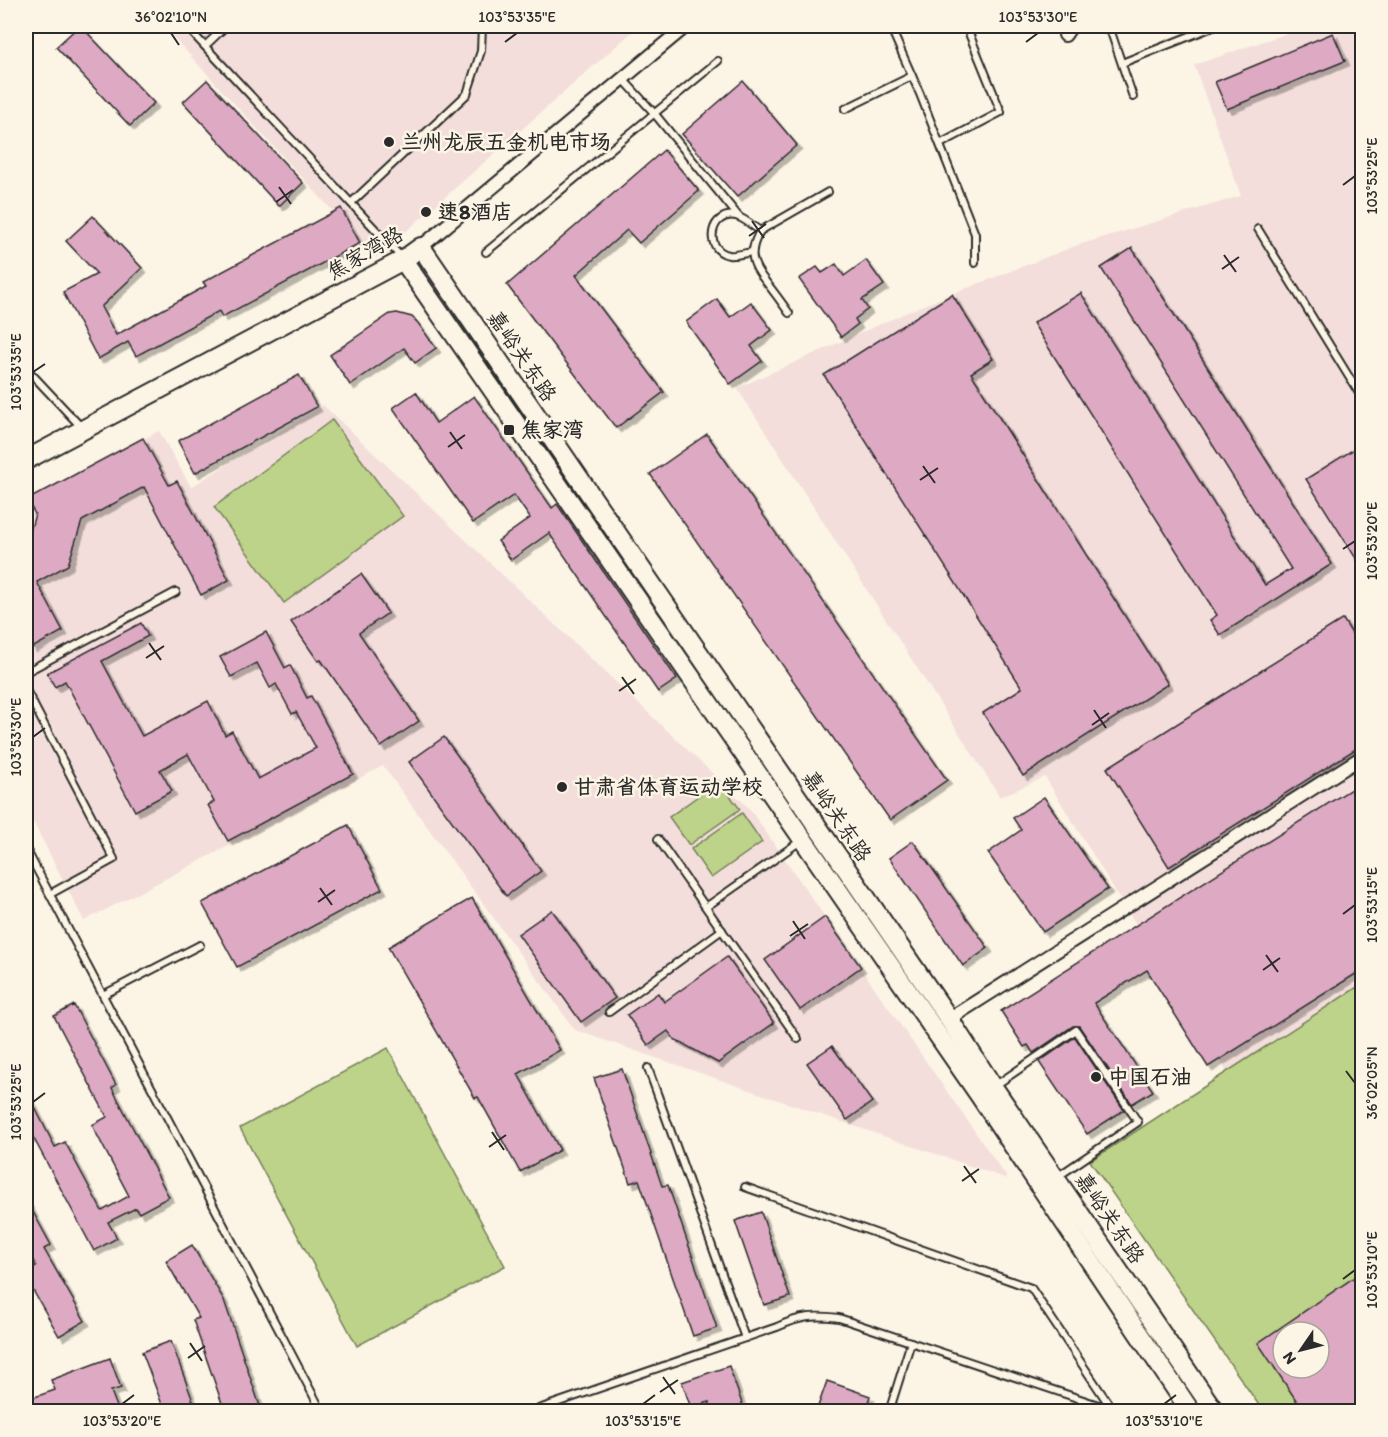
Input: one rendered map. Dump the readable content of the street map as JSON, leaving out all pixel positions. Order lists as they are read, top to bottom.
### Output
{
  "streets": {
    "main road": ["焦家湾路", "嘉峪关东路"]
  },
  "crossings": [
    ["焦家湾路", "嘉峪关东路"]
  ],
  "places": {
    "other": [
      "兰州龙辰五金机电市场",
      "速8酒店",
      "甘肃省体育运动学校",
      "中国石油"
    ],
    "transit": ["焦家湾"]
  },
  "north": "bottom left",
  "coordinates": [
    "36°02'10\"N",
    "103°53'35\"E",
    "103°53'30\"E",
    "103°53'25\"E",
    "103°53'20\"E",
    "103°53'15\"E",
    "36°02'05\"N",
    "103°53'10\"E"
  ]
}
